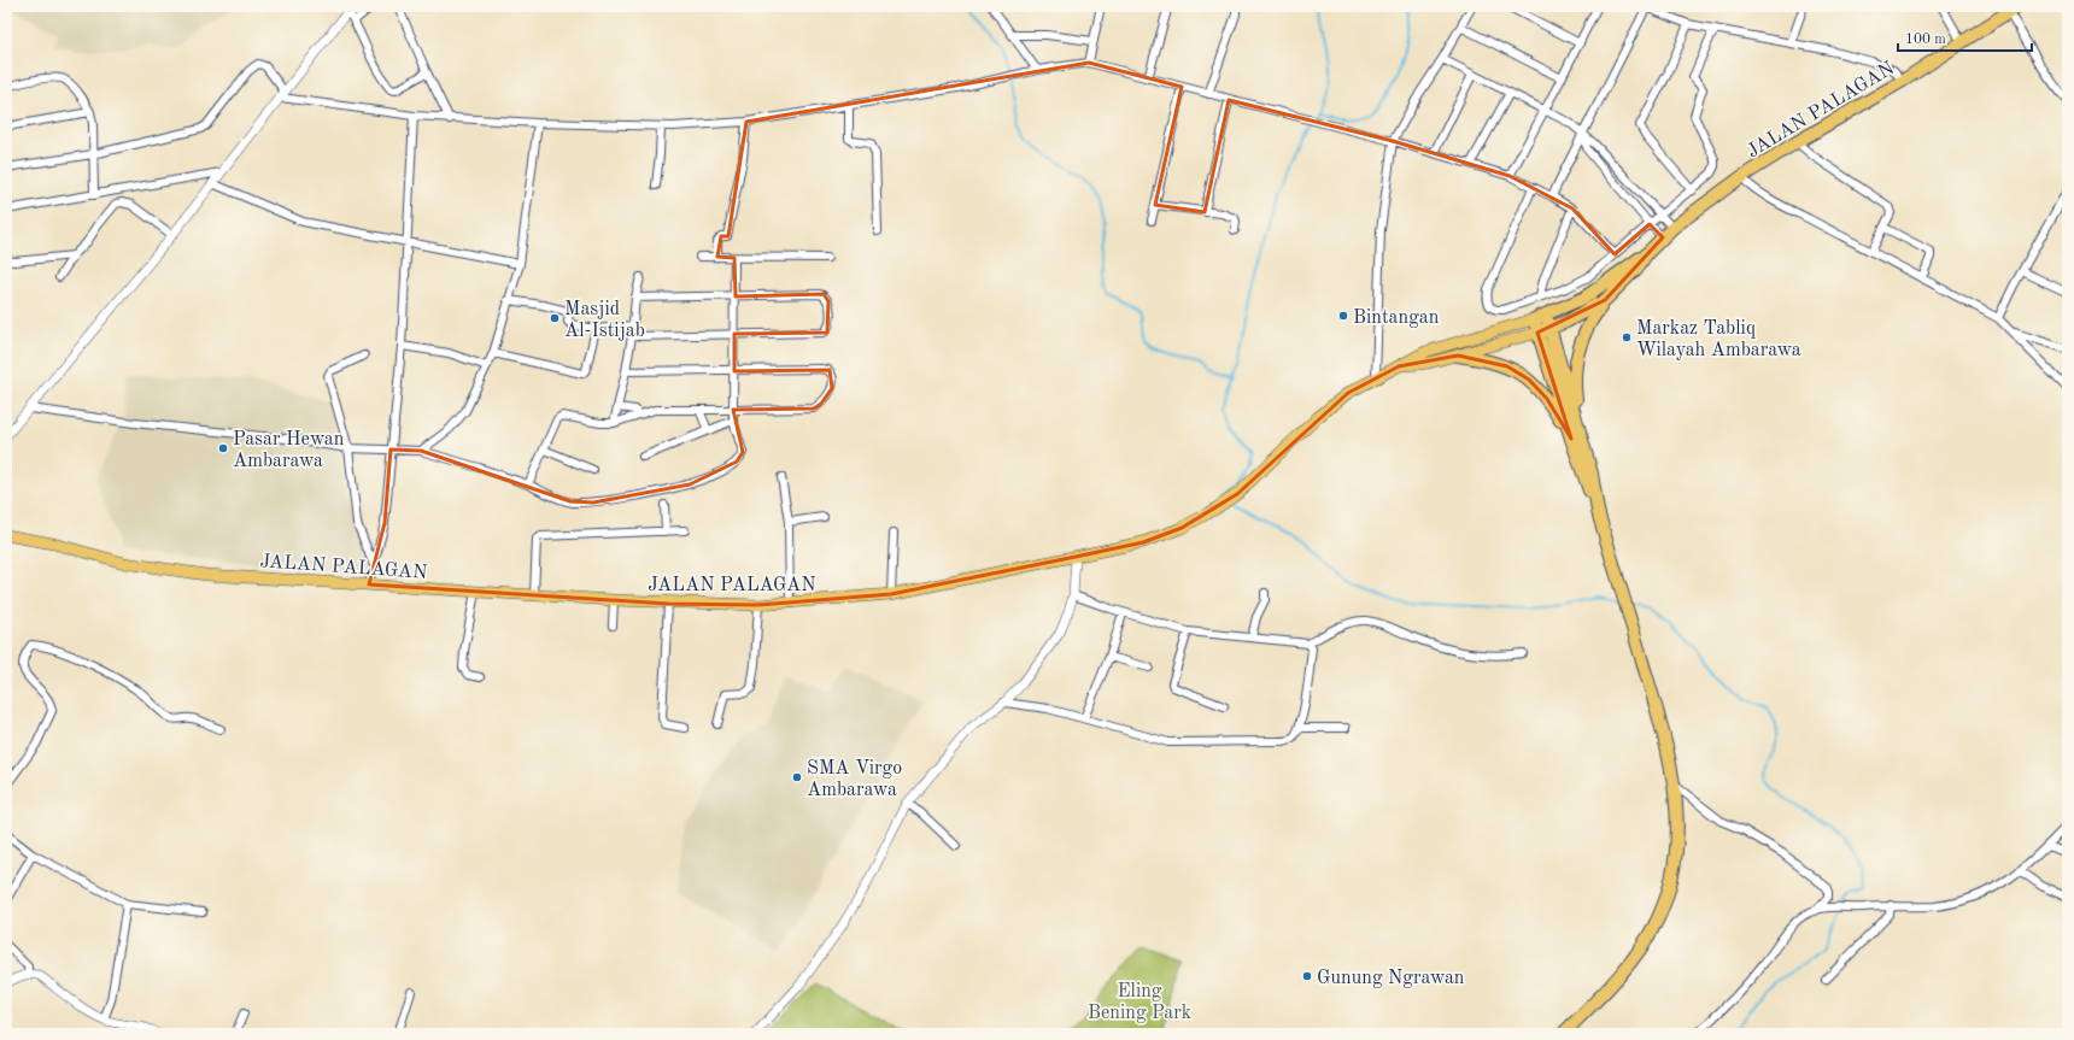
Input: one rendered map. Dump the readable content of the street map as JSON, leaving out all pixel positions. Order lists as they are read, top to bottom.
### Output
{
  "streets": {
    "highway": ["JALAN PALAGAN"]
  },
  "parks": ["Eling Bening Park"],
  "places": [
    "Bintangan",
    "Masjid Al-Istijab",
    "Markaz Tabliq Wilayah Ambarawa",
    "Pasar Hewan Ambarawa",
    "SMA Virgo Ambarawa",
    "Gunung Ngrawan"
  ],
  "scale_bar": "100 m"
}
